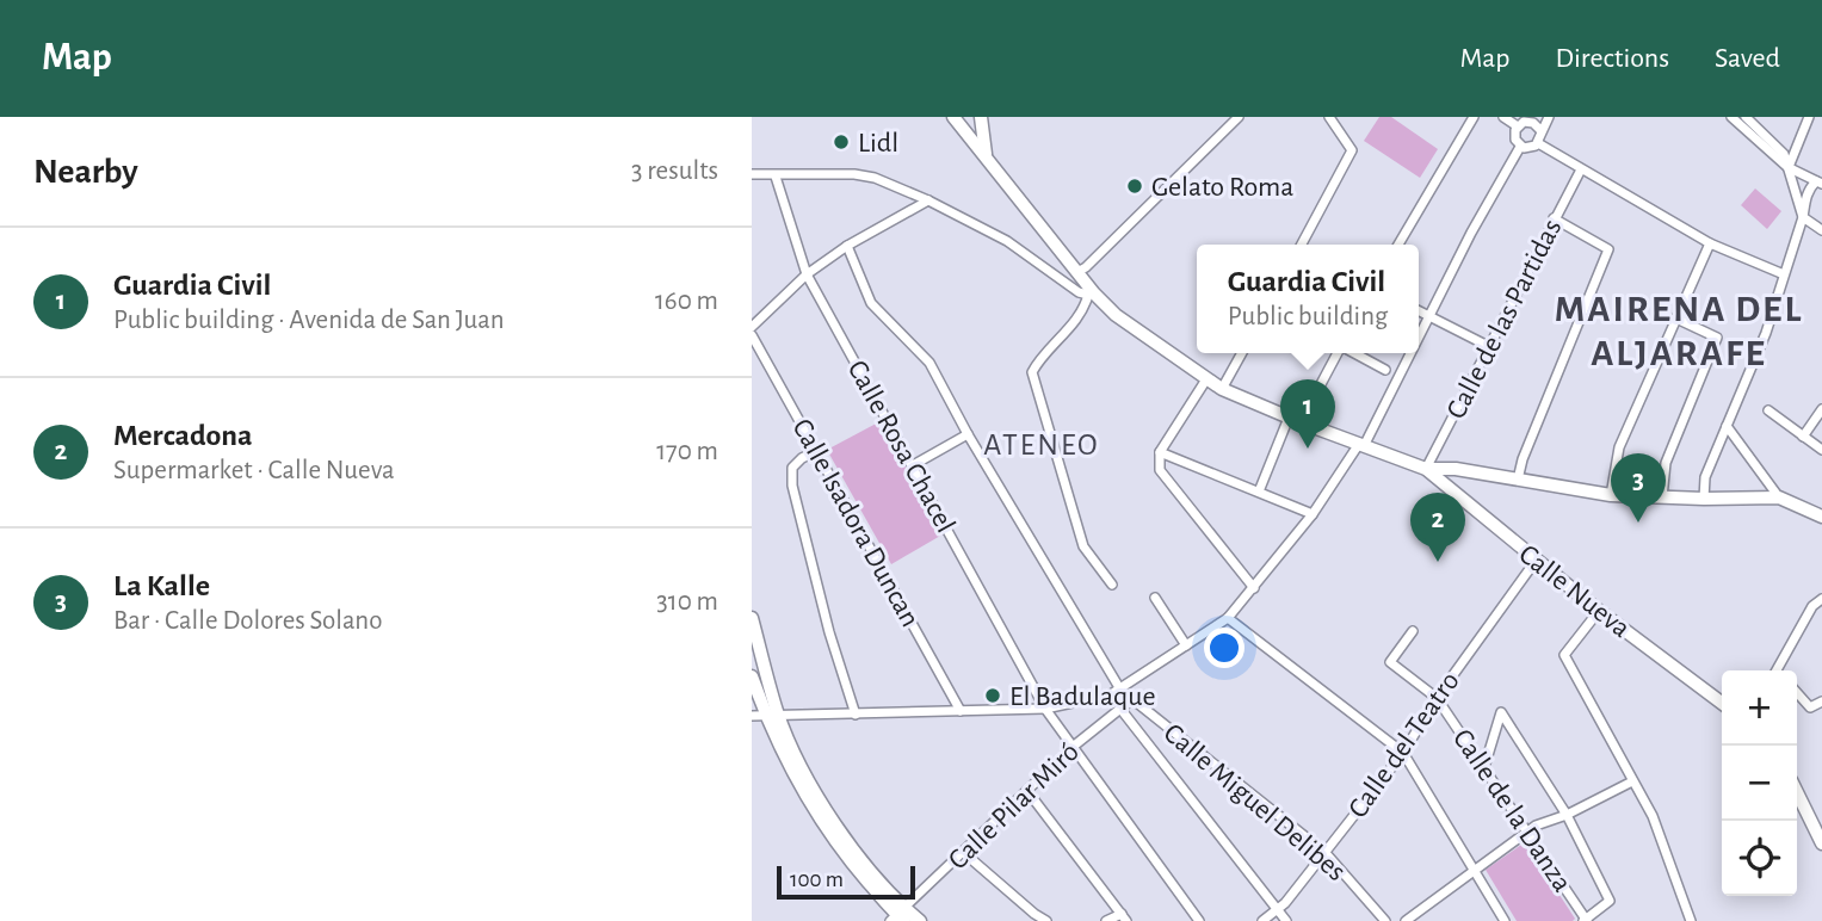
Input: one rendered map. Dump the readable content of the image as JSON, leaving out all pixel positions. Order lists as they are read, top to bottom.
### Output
{
  "streets": {
    "main road": ["Calle Nueva"],
    "street": [
      "Calle de las Partidas",
      "Calle Rosa Chacel",
      "Calle Isadora Duncan",
      "Calle del Teatro",
      "Calle Miguel Delibes",
      "Calle Pilar Miró",
      "Calle de la Danza"
    ]
  },
  "crossings": [
    ["Calle de las Partidas", "Calle Nueva"],
    ["Calle Rosa Chacel", "Calle Pilar Miró"],
    ["Calle Nueva", "Calle del Teatro"],
    ["Calle del Teatro", "Calle Miguel Delibes"],
    ["Calle del Teatro", "Calle de la Danza"],
    ["Calle Miguel Delibes", "Calle Pilar Miró"]
  ],
  "districts": ["MAIRENA DEL ALJARAFE", "ATENEO"],
  "places": ["Lidl", "Gelato Roma", "El Badulaque"],
  "scale_bar": "100 m",
  "page": {
    "header": "Map",
    "nav": ["Map", "Directions", "Saved"],
    "heading": ["Nearby", "3 results"],
    "list": [
      {
        "mark": "1",
        "name": "Guardia Civil",
        "note": "Public building · Avenida de San Juan",
        "value": "160 m"
      },
      {
        "mark": "2",
        "name": "Mercadona",
        "note": "Supermarket · Calle Nueva",
        "value": "170 m"
      },
      {
        "mark": "3",
        "name": "La Kalle",
        "note": "Bar · Calle Dolores Solano",
        "value": "310 m"
      }
    ],
    "popup": ["Guardia Civil", "Public building"],
    "pins": ["1", "3", "2"],
    "map_buttons": ["+", "−"],
    "scale": "100 m"
  }
}
